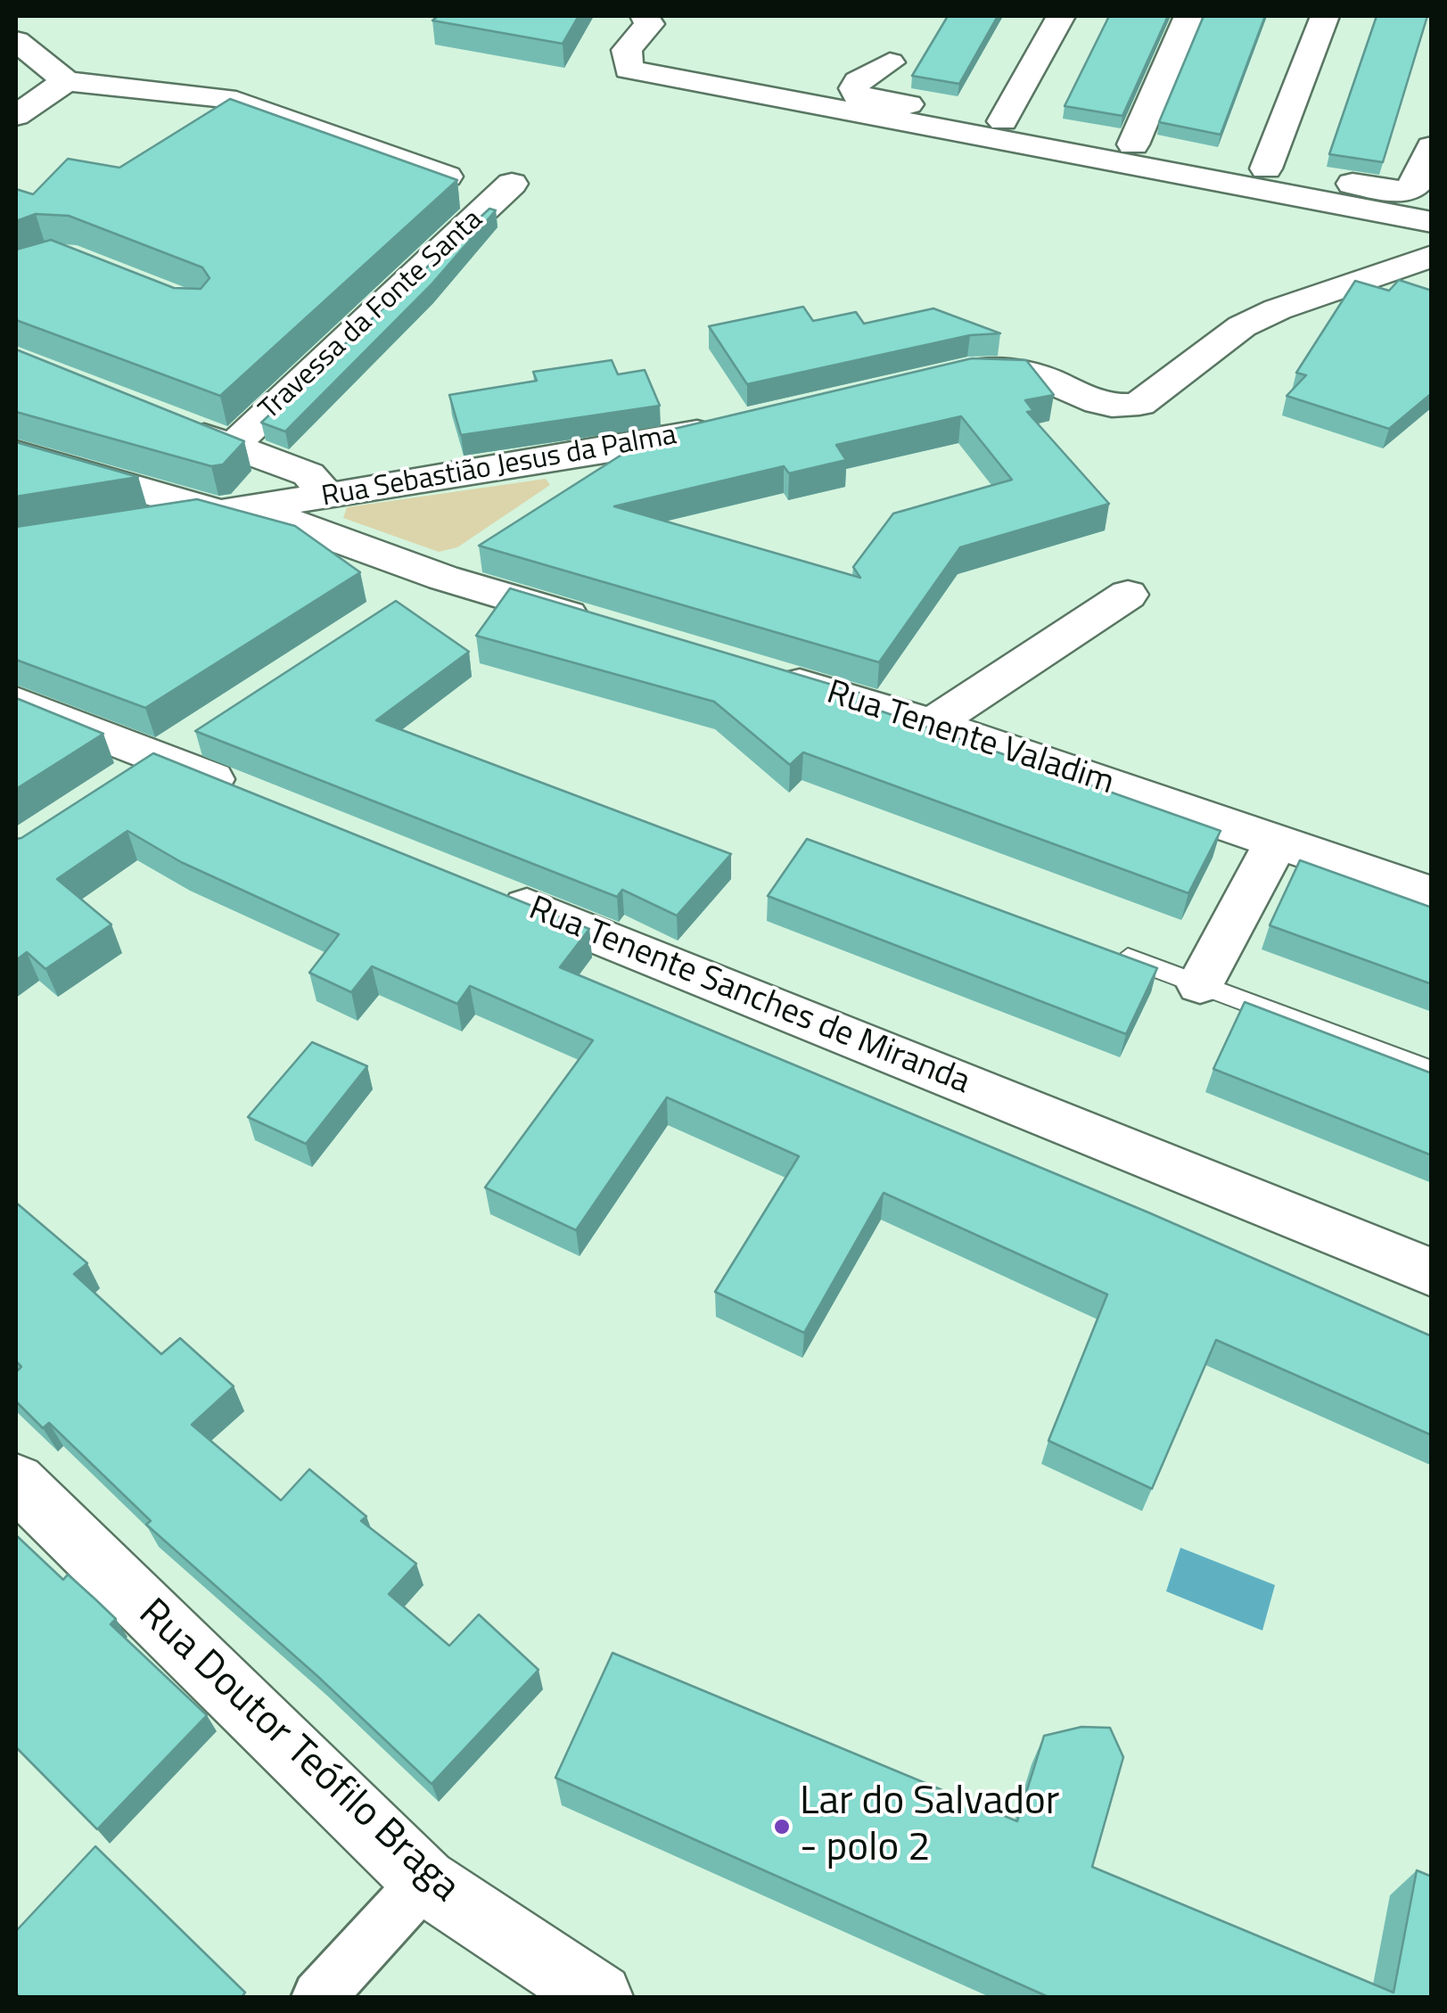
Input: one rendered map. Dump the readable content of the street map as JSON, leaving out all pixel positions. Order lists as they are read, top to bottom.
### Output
{
  "streets": {
    "street": [
      "Travessa da Fonte Santa",
      "Rua Sebastião Jesus da Palma",
      "Rua Tenente Valadim",
      "Rua Tenente Sanches de Miranda",
      "Rua Doutor Teófilo Braga"
    ]
  },
  "places": ["Lar do Salvador - polo 2"]
}
